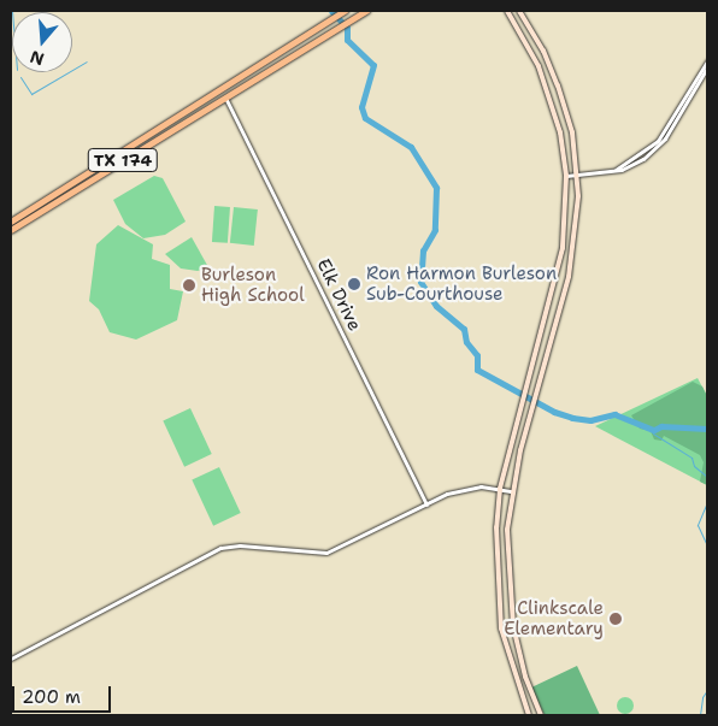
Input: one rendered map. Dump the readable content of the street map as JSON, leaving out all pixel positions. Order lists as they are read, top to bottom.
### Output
{
  "streets": {
    "main road": ["TX 174"],
    "street": ["Elk Drive"]
  },
  "crossings": [
    ["TX 174", "Elk Drive"]
  ],
  "places": ["Ron Harmon Burleson Sub-Courthouse", "Burleson High School", "Clinkscale Elementary"],
  "scale_bar": "200 m",
  "north": "bottom"
}
